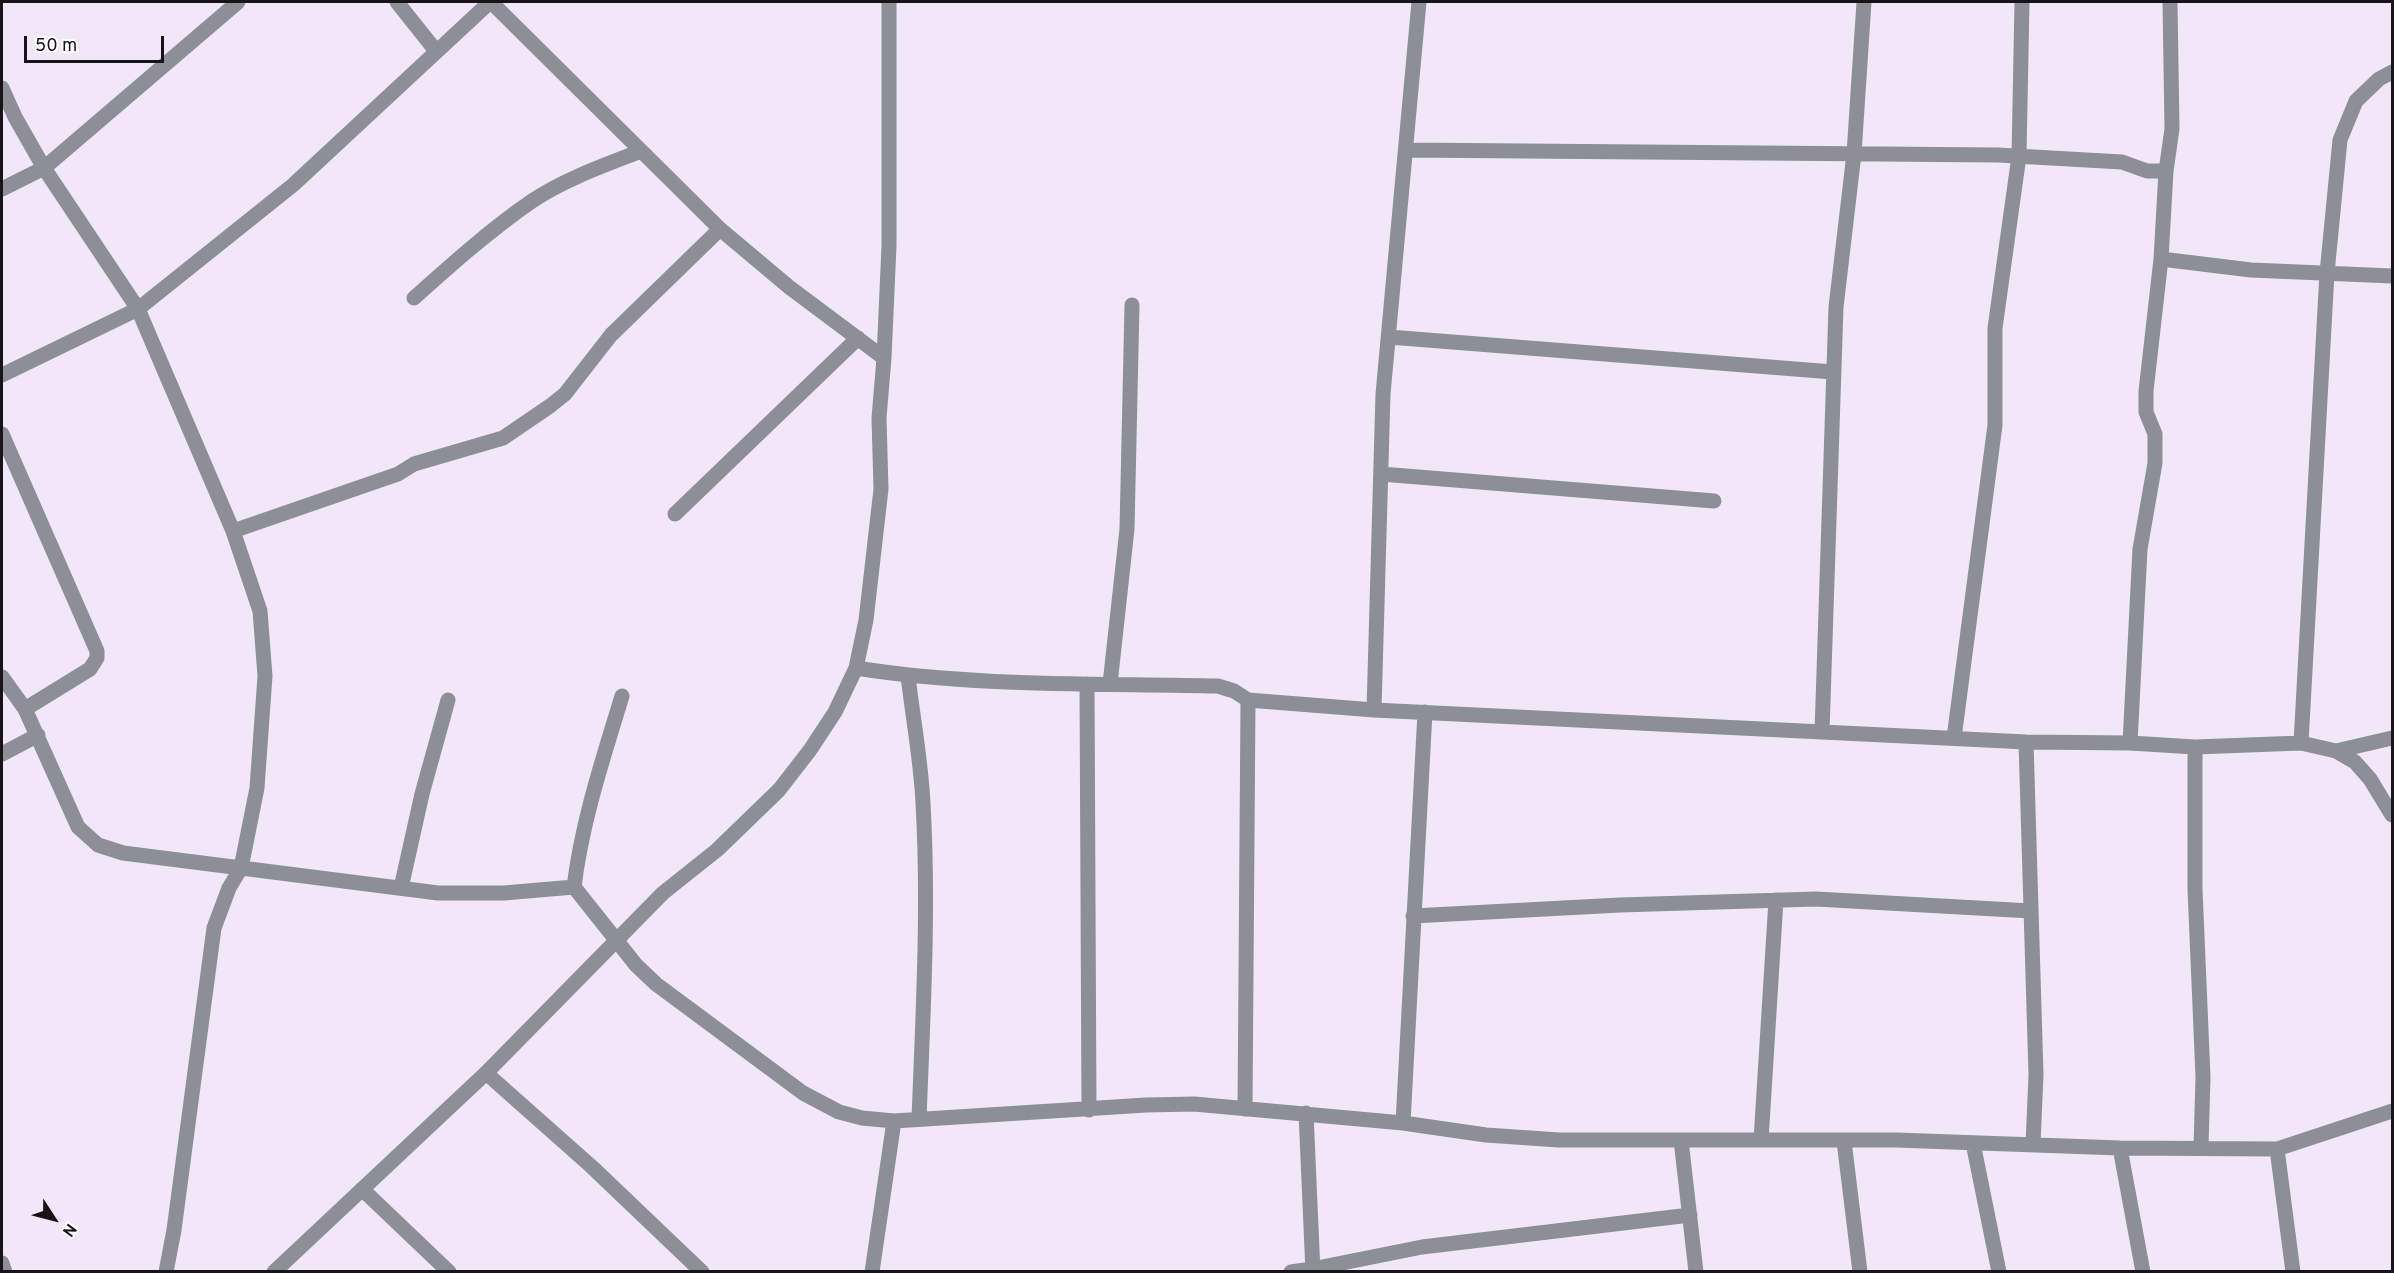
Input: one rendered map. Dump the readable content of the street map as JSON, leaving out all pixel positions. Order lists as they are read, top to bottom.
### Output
{
  "scale_bar": "50 m",
  "north": "bottom right"
}
